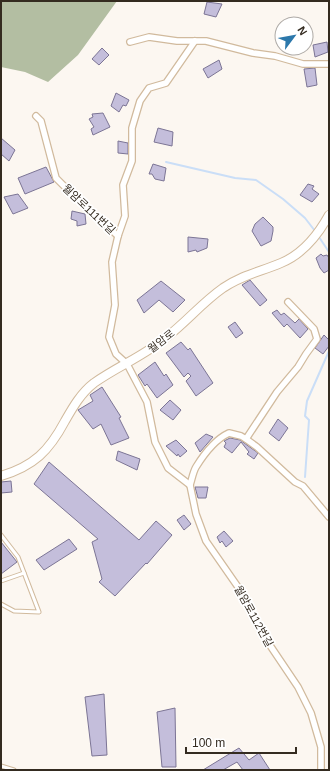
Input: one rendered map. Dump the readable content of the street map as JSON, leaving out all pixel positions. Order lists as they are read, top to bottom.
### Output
{
  "streets": {
    "street": ["월암로111번길", "월암로", "월암로112번길"]
  },
  "crossings": [
    ["월암로111번길", "월암로"]
  ],
  "scale_bar": "100 m",
  "north": "top right"
}
